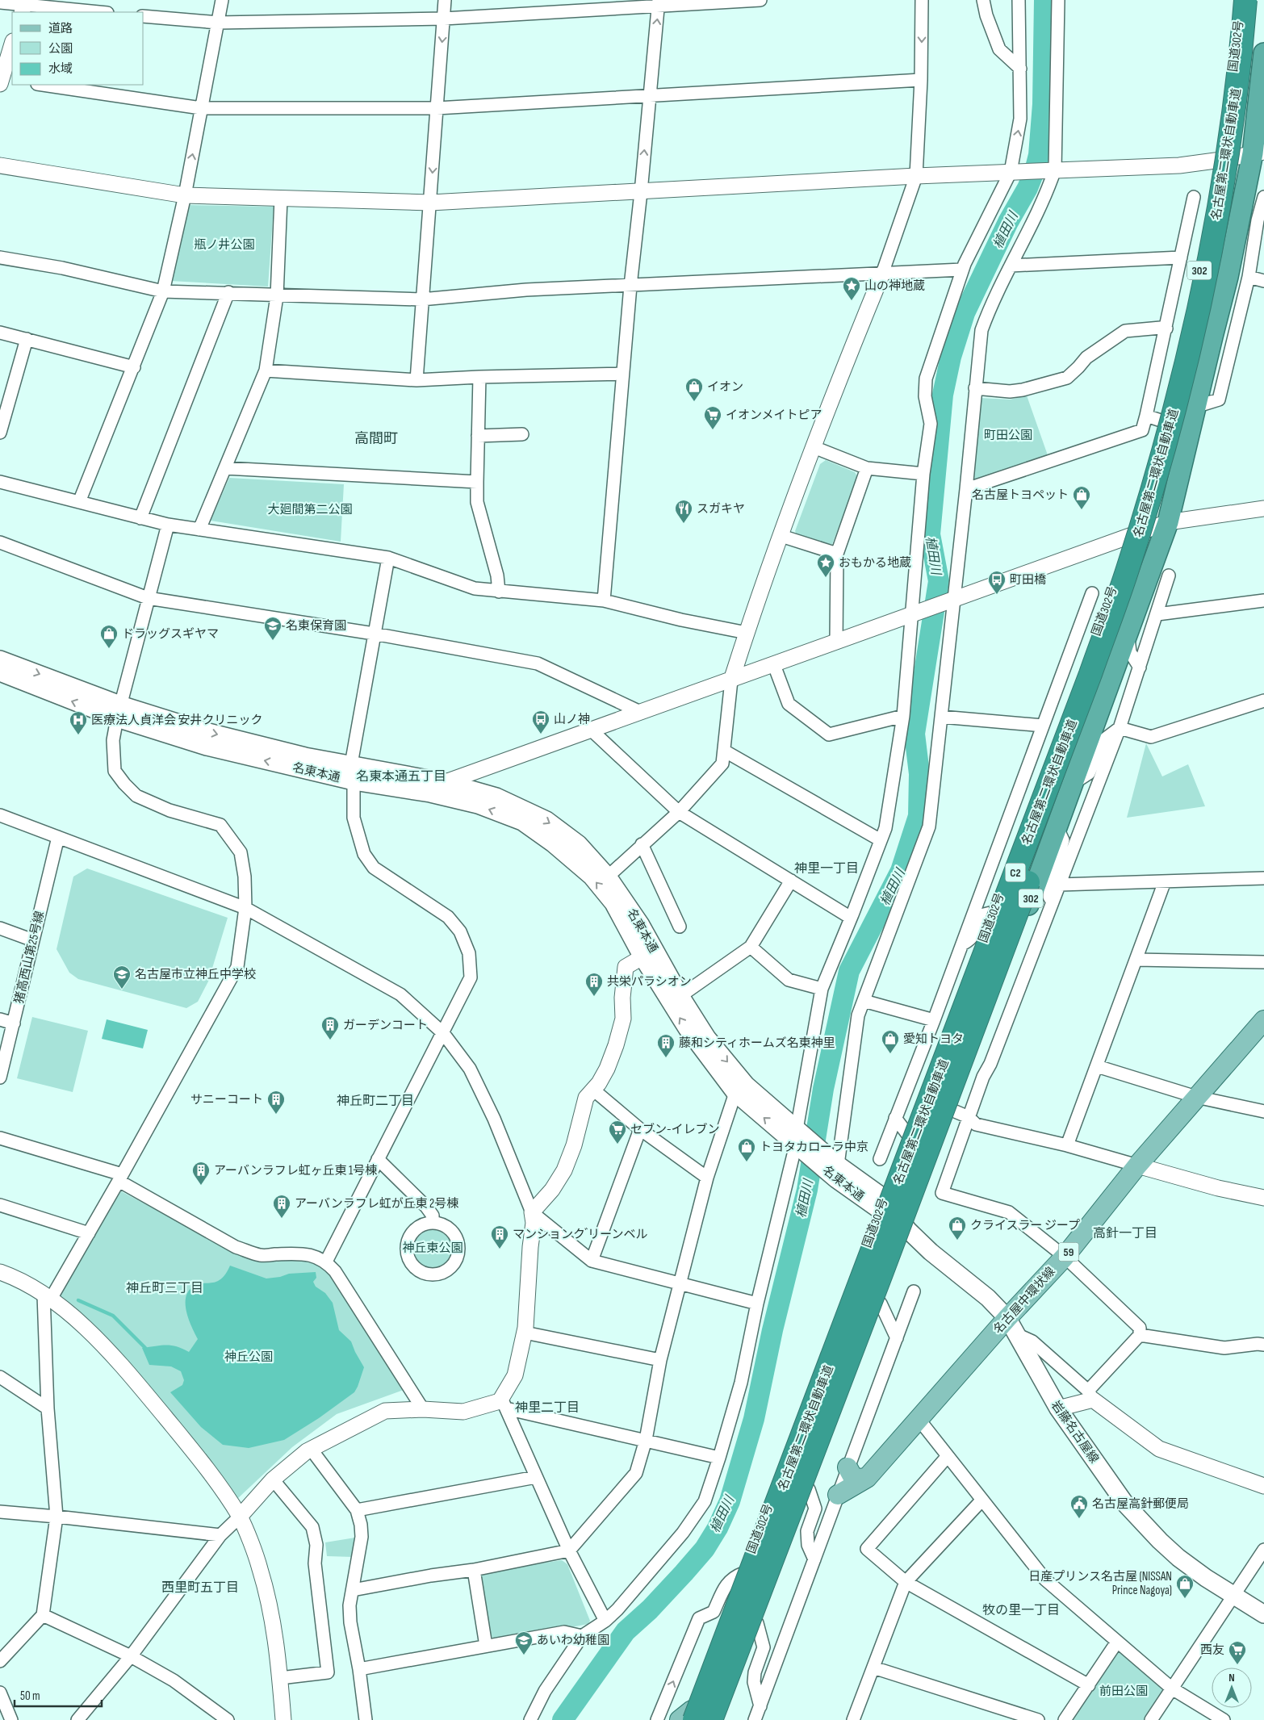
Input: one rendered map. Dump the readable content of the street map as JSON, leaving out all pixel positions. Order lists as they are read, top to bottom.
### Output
{
  "streets": {
    "highway": [
      "国道302号",
      "名古屋第二環状自動車道",
      "302",
      "C2"
    ],
    "main road": [
      "名東本通",
      "59",
      "名古屋中環状線",
      "岩藤名古屋線"
    ],
    "street": ["猪高西山第25号線"]
  },
  "crossings": [
    ["国道302号", "名古屋第二環状自動車道"],
    ["国道302号", "名東本通"],
    ["302", "名東本通"],
    ["302", "岩藤名古屋線"],
    ["名東本通", "岩藤名古屋線"],
    ["名古屋中環状線", "岩藤名古屋線"]
  ],
  "districts": [
    "高間町",
    "名東本通五丁目",
    "神里一丁目",
    "神丘町二丁目",
    "高針一丁目",
    "神丘町三丁目",
    "神里二丁目",
    "西里町五丁目",
    "牧の里一丁目"
  ],
  "water": ["植田川"],
  "parks": [
    "瓶ノ井公園",
    "町田公園",
    "大廻間第二公園",
    "神丘東公園",
    "神丘公園",
    "前田公園"
  ],
  "places": {
    "place": ["山の神地蔵", "おもかる地蔵"],
    "shop": [
      "イオン",
      "名古屋トヨペット",
      "ドラッグスギヤマ",
      "愛知トヨタ",
      "トヨタカローラ中京",
      "クライスラー ジープ",
      "日産プリンス名古屋 (NISSAN Prince Nagoya)"
    ],
    "supermarket": ["イオンメイトピア", "セブン-イレブン", "西友"],
    "restaurant": ["スガキヤ"],
    "bus stop": ["町田橋", "山ノ神"],
    "school or university": ["名東保育園", "名古屋市立神丘中学校", "あいわ幼稚園"],
    "hospital": ["医療法人貞洋会 安井クリニック"],
    "building": [
      "共栄パラシオン",
      "ガーデンコート",
      "藤和シティホームズ名東神里",
      "サニーコート",
      "アーバンラフレ虹ヶ丘東 1号棟",
      "アーバンラフレ虹が丘東 2号棟",
      "マンションク ゙リーンベル"
    ],
    "public building": ["名古屋高針郵便局"]
  },
  "legend": ["道路", "公園", "水域"],
  "scale_bar": "50 m",
  "north": "top"
}
